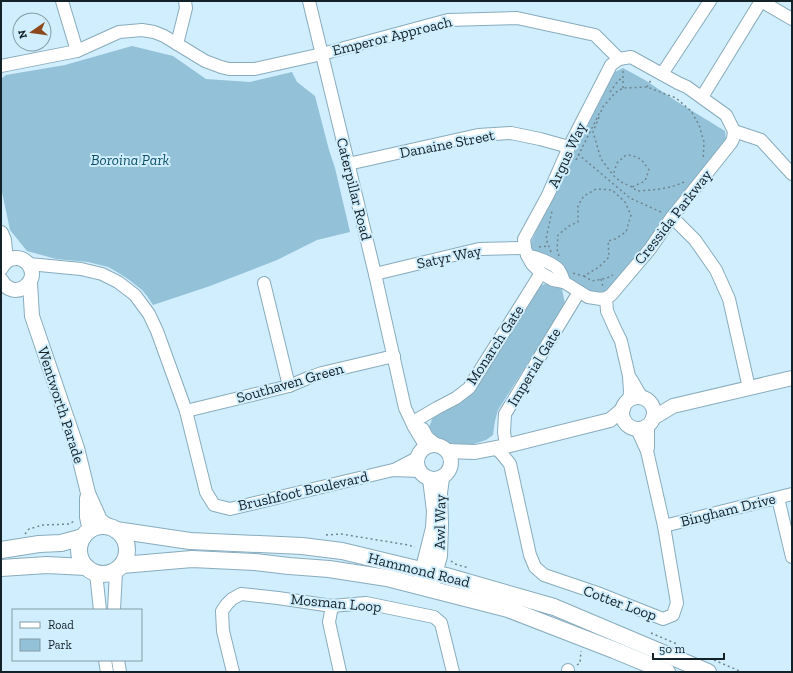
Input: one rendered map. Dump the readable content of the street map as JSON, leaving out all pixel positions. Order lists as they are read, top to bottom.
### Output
{
  "streets": {
    "main road": ["Hammond Road"],
    "street": [
      "Emperor Approach",
      "Danaine Street",
      "Argus Way",
      "Caterpillar Road",
      "Cressida Parkway",
      "Satyr Way",
      "Monarch Gate",
      "Imperial Gate",
      "Southaven Green",
      "Wentworth Parade",
      "Brushfoot Boulevard",
      "Bingham Drive",
      "Awl Way",
      "Mosman Loop",
      "Cotter Loop"
    ]
  },
  "crossings": [
    ["Emperor Approach", "Argus Way"],
    ["Emperor Approach", "Caterpillar Road"],
    ["Danaine Street", "Argus Way"],
    ["Danaine Street", "Caterpillar Road"],
    ["Argus Way", "Satyr Way"],
    ["Caterpillar Road", "Satyr Way"],
    ["Caterpillar Road", "Monarch Gate"],
    ["Caterpillar Road", "Southaven Green"],
    ["Caterpillar Road", "Brushfoot Boulevard"],
    ["Caterpillar Road", "Awl Way"],
    ["Imperial Gate", "Brushfoot Boulevard"],
    ["Southaven Green", "Brushfoot Boulevard"],
    ["Wentworth Parade", "Brushfoot Boulevard"],
    ["Wentworth Parade", "Hammond Road"],
    ["Brushfoot Boulevard", "Awl Way"],
    ["Brushfoot Boulevard", "Cotter Loop"],
    ["Bingham Drive", "Cotter Loop"],
    ["Awl Way", "Hammond Road"]
  ],
  "parks": ["Boroina Park"],
  "legend": ["Road", "Park"],
  "scale_bar": "50 m",
  "north": "left"
}
